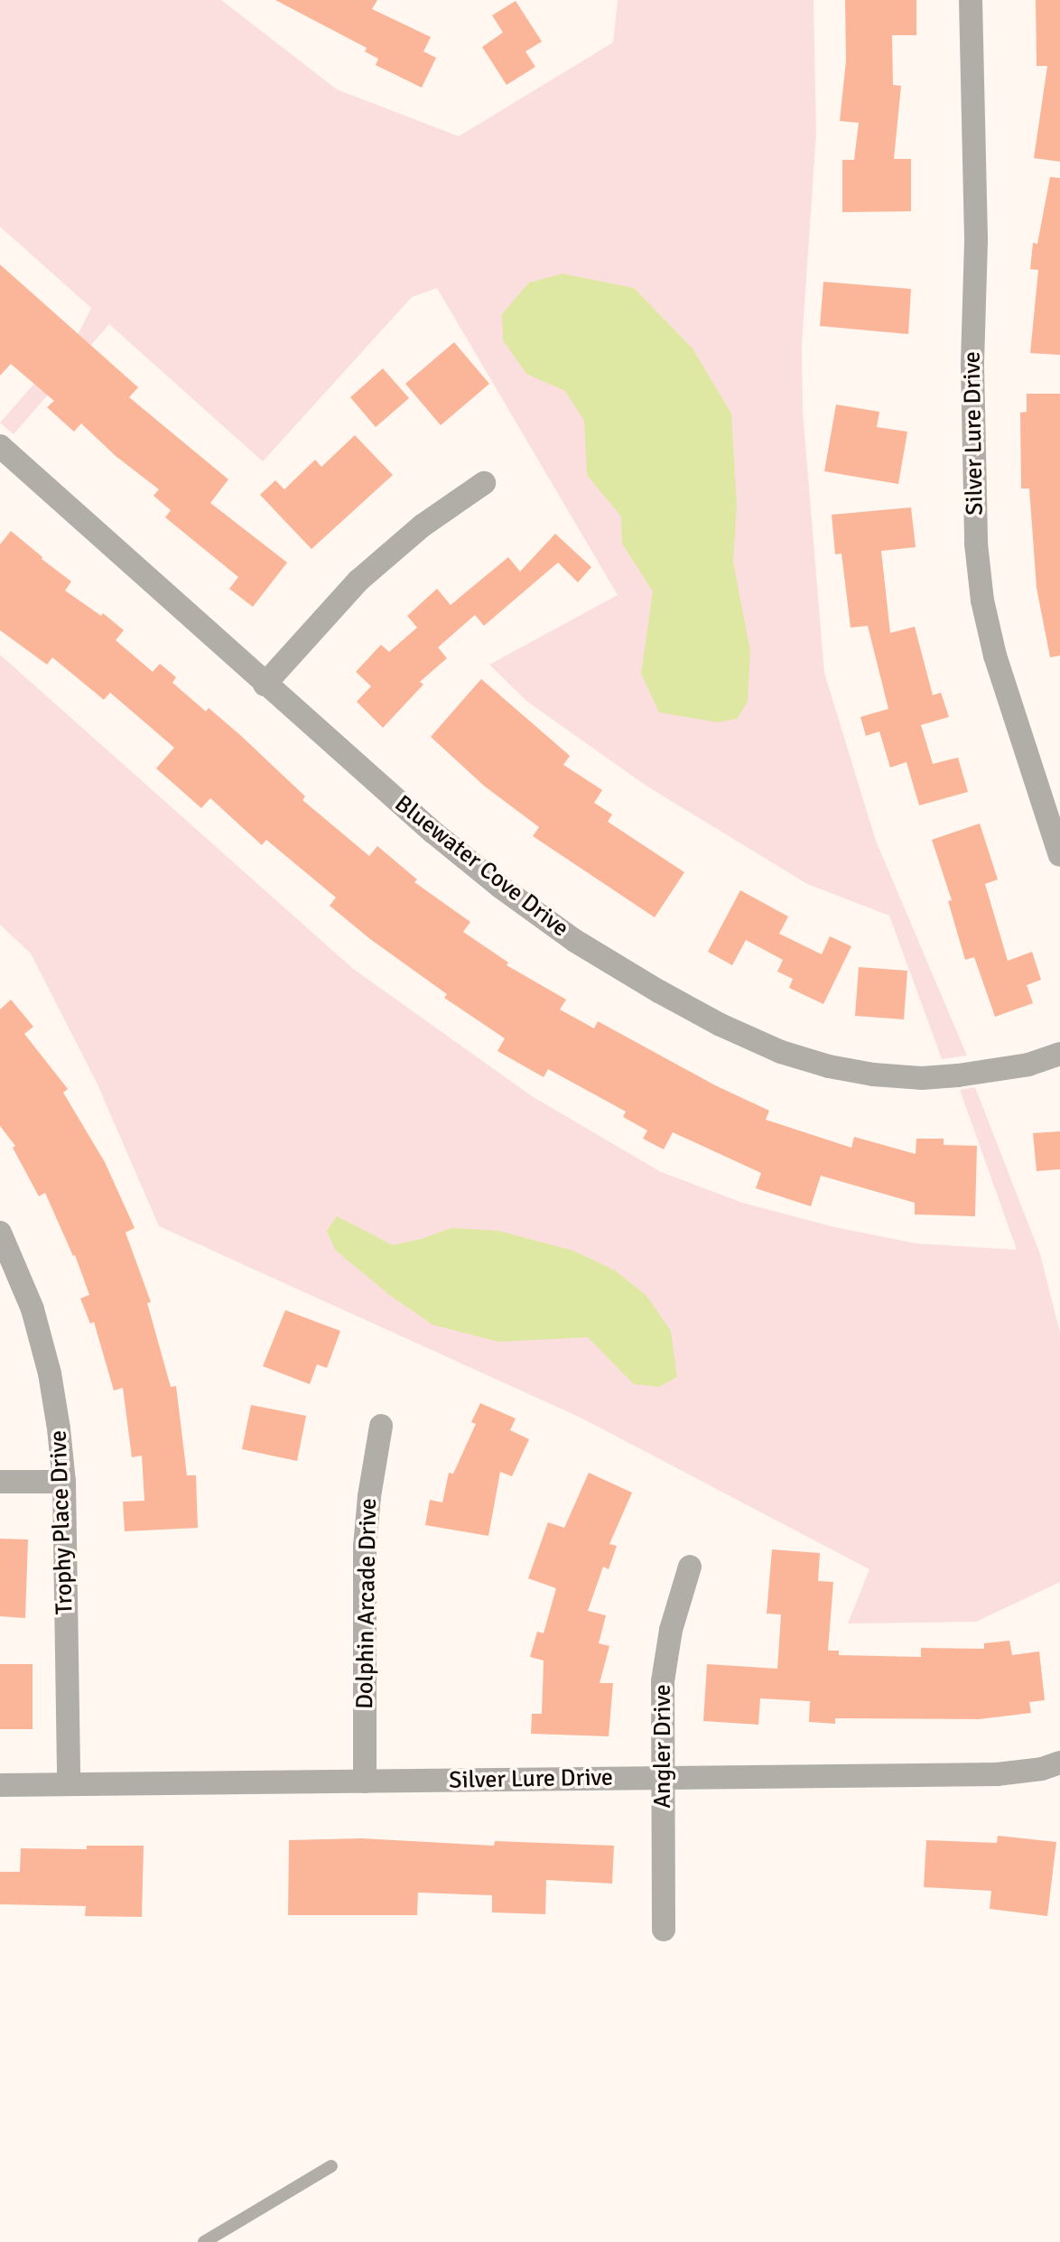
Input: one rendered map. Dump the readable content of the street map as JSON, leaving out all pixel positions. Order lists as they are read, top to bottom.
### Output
{
  "streets": {
    "street": [
      "Silver Lure Drive",
      "Bluewater Cove Drive",
      "Trophy Place Drive",
      "Dolphin Arcade Drive",
      "Angler Drive"
    ]
  },
  "crossings": [
    ["Silver Lure Drive", "Trophy Place Drive"],
    ["Silver Lure Drive", "Dolphin Arcade Drive"],
    ["Silver Lure Drive", "Angler Drive"]
  ]
}
